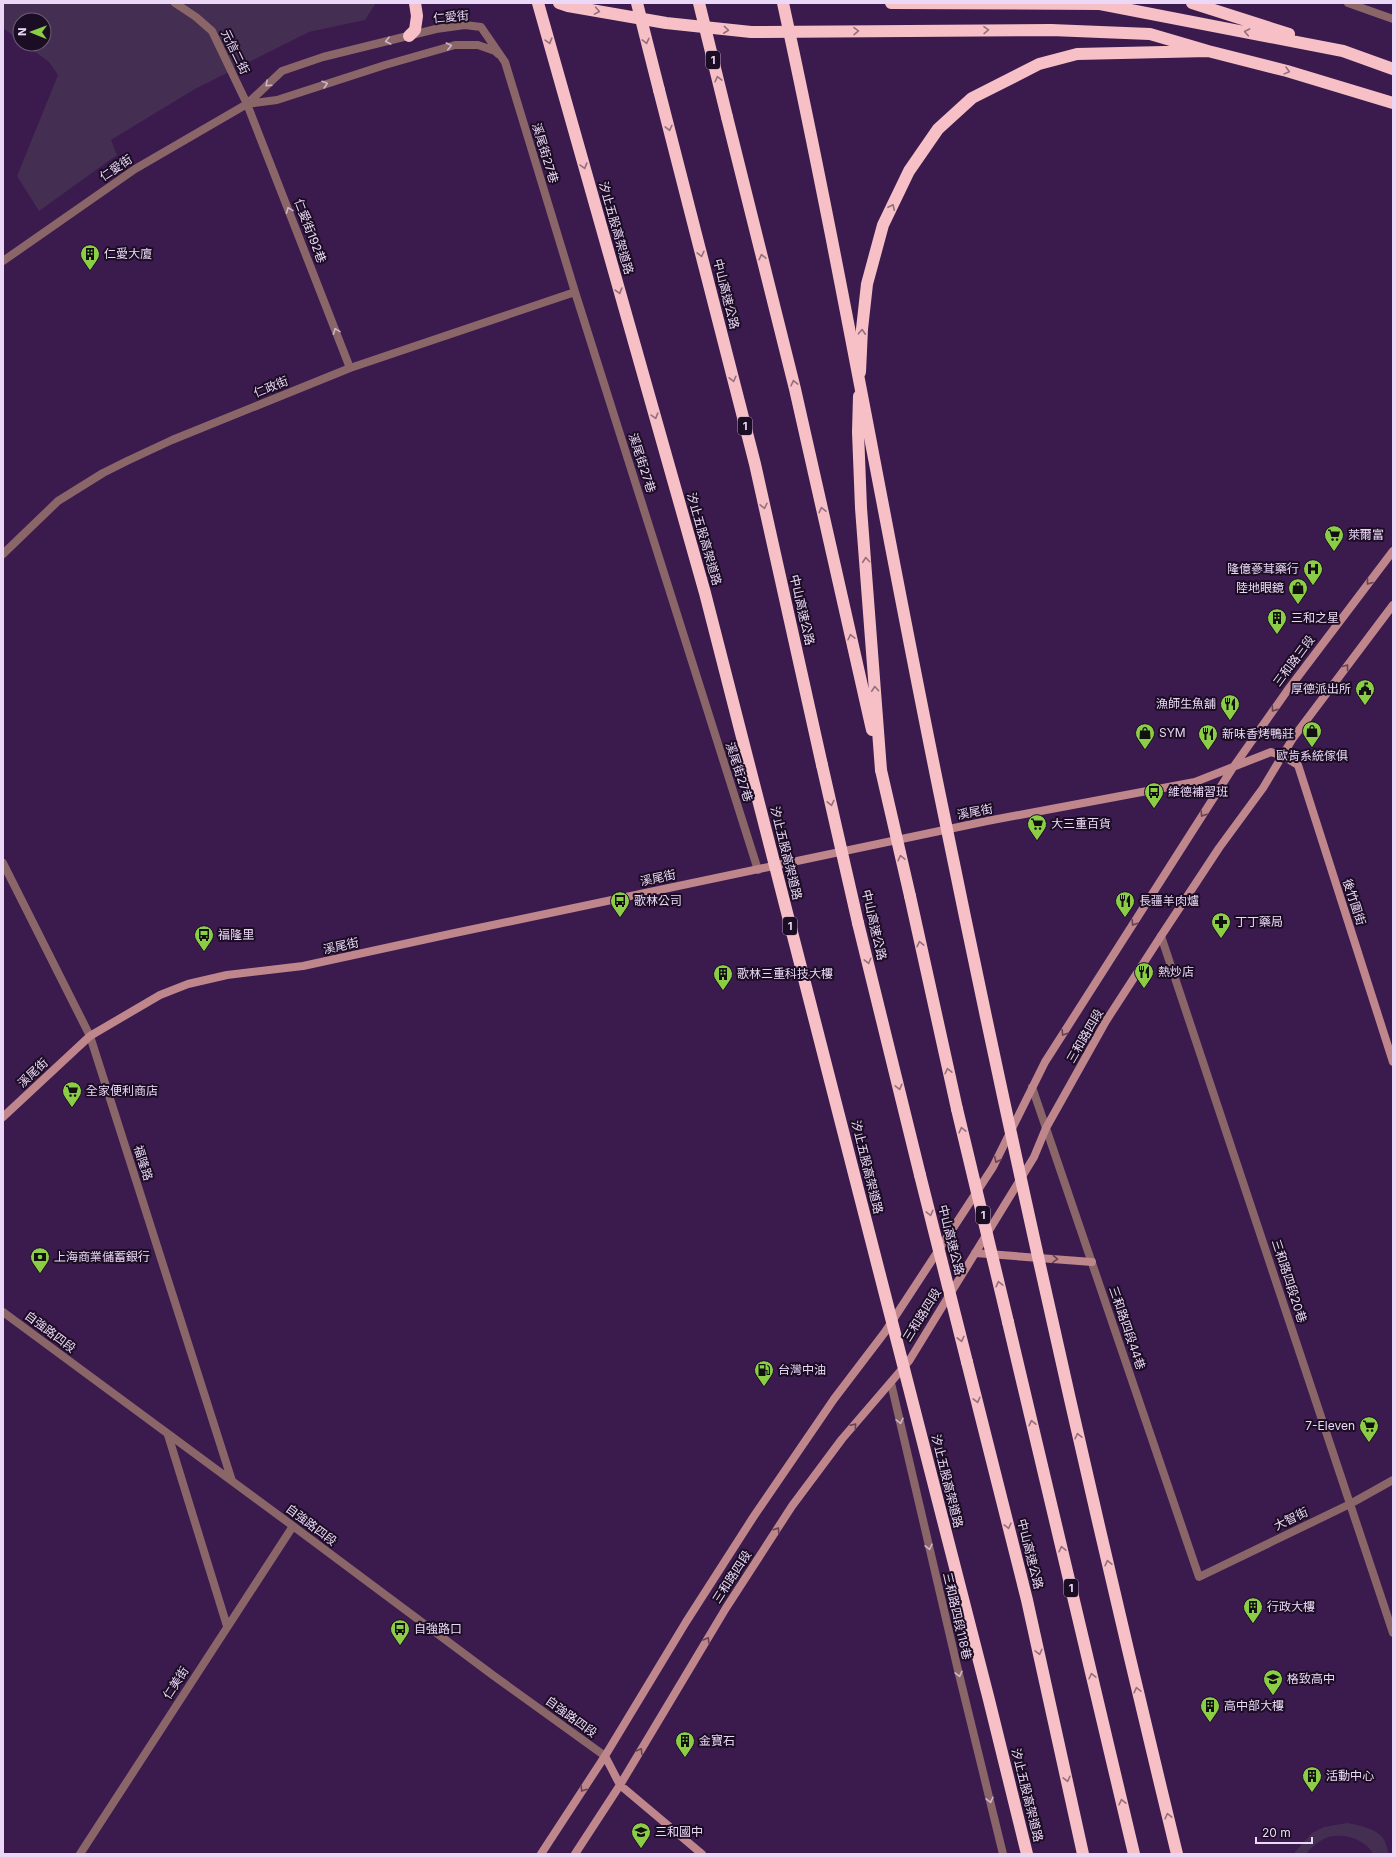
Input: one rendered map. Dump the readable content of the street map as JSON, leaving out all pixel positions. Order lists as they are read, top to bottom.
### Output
{
  "streets": {
    "highway": ["1", "汐止五股高架道路", "中山高速公路"],
    "main road": [
      "三和路三段",
      "溪尾街",
      "後竹圍街",
      "三和路四段"
    ],
    "street": [
      "仁愛街",
      "元信二街",
      "溪尾街27巷",
      "仁愛街192巷",
      "仁政街",
      "福隆路",
      "三和路四段20巷",
      "三和路四段44巷",
      "自強路四段",
      "大智街",
      "三和路四段118巷",
      "仁美街"
    ]
  },
  "crossings": [
    ["仁愛街", "元信二街"],
    ["仁愛街", "溪尾街27巷"],
    ["仁愛街", "仁愛街192巷"],
    ["元信二街", "仁愛街192巷"],
    ["溪尾街27巷", "仁政街"],
    ["溪尾街27巷", "溪尾街"],
    ["仁愛街192巷", "仁政街"],
    ["三和路三段", "溪尾街"],
    ["三和路三段", "三和路四段"],
    ["溪尾街", "後竹圍街"],
    ["溪尾街", "三和路四段"],
    ["溪尾街", "福隆路"],
    ["後竹圍街", "三和路四段"],
    ["三和路四段", "三和路四段20巷"],
    ["三和路四段", "三和路四段44巷"],
    ["三和路四段", "自強路四段"],
    ["三和路四段", "三和路四段118巷"],
    ["福隆路", "自強路四段"],
    ["三和路四段20巷", "大智街"],
    ["三和路四段44巷", "大智街"],
    ["自強路四段", "仁美街"]
  ],
  "one_way": ["汐止五股高架道路", "仁愛街192巷", "三和路四段118巷"],
  "places": {
    "building": [
      "仁愛大廈",
      "三和之星",
      "歌林三重科技大樓",
      "行政大樓",
      "高中部大樓",
      "金寶石",
      "活動中心"
    ],
    "supermarket": [
      "萊爾富",
      "大三重百貨",
      "全家便利商店",
      "7-Eleven"
    ],
    "hospital": ["隆億蔘茸藥行"],
    "shop": ["陸地眼鏡", "歐肯系統傢俱", "SYM"],
    "public building": ["厚德派出所"],
    "restaurant": [
      "漁師生魚舖",
      "新味香烤鴨莊",
      "長疆羊肉爐",
      "熱炒店"
    ],
    "bus stop": [
      "維德補習班",
      "歌林公司",
      "福隆里",
      "自強路口"
    ],
    "pharmacy": ["丁丁藥局"],
    "bank": ["上海商業儲蓄銀行"],
    "fuel station": ["台灣中油"],
    "school or university": ["格致高中", "三和國中"]
  },
  "scale_bar": "20 m",
  "north": "left"
}
